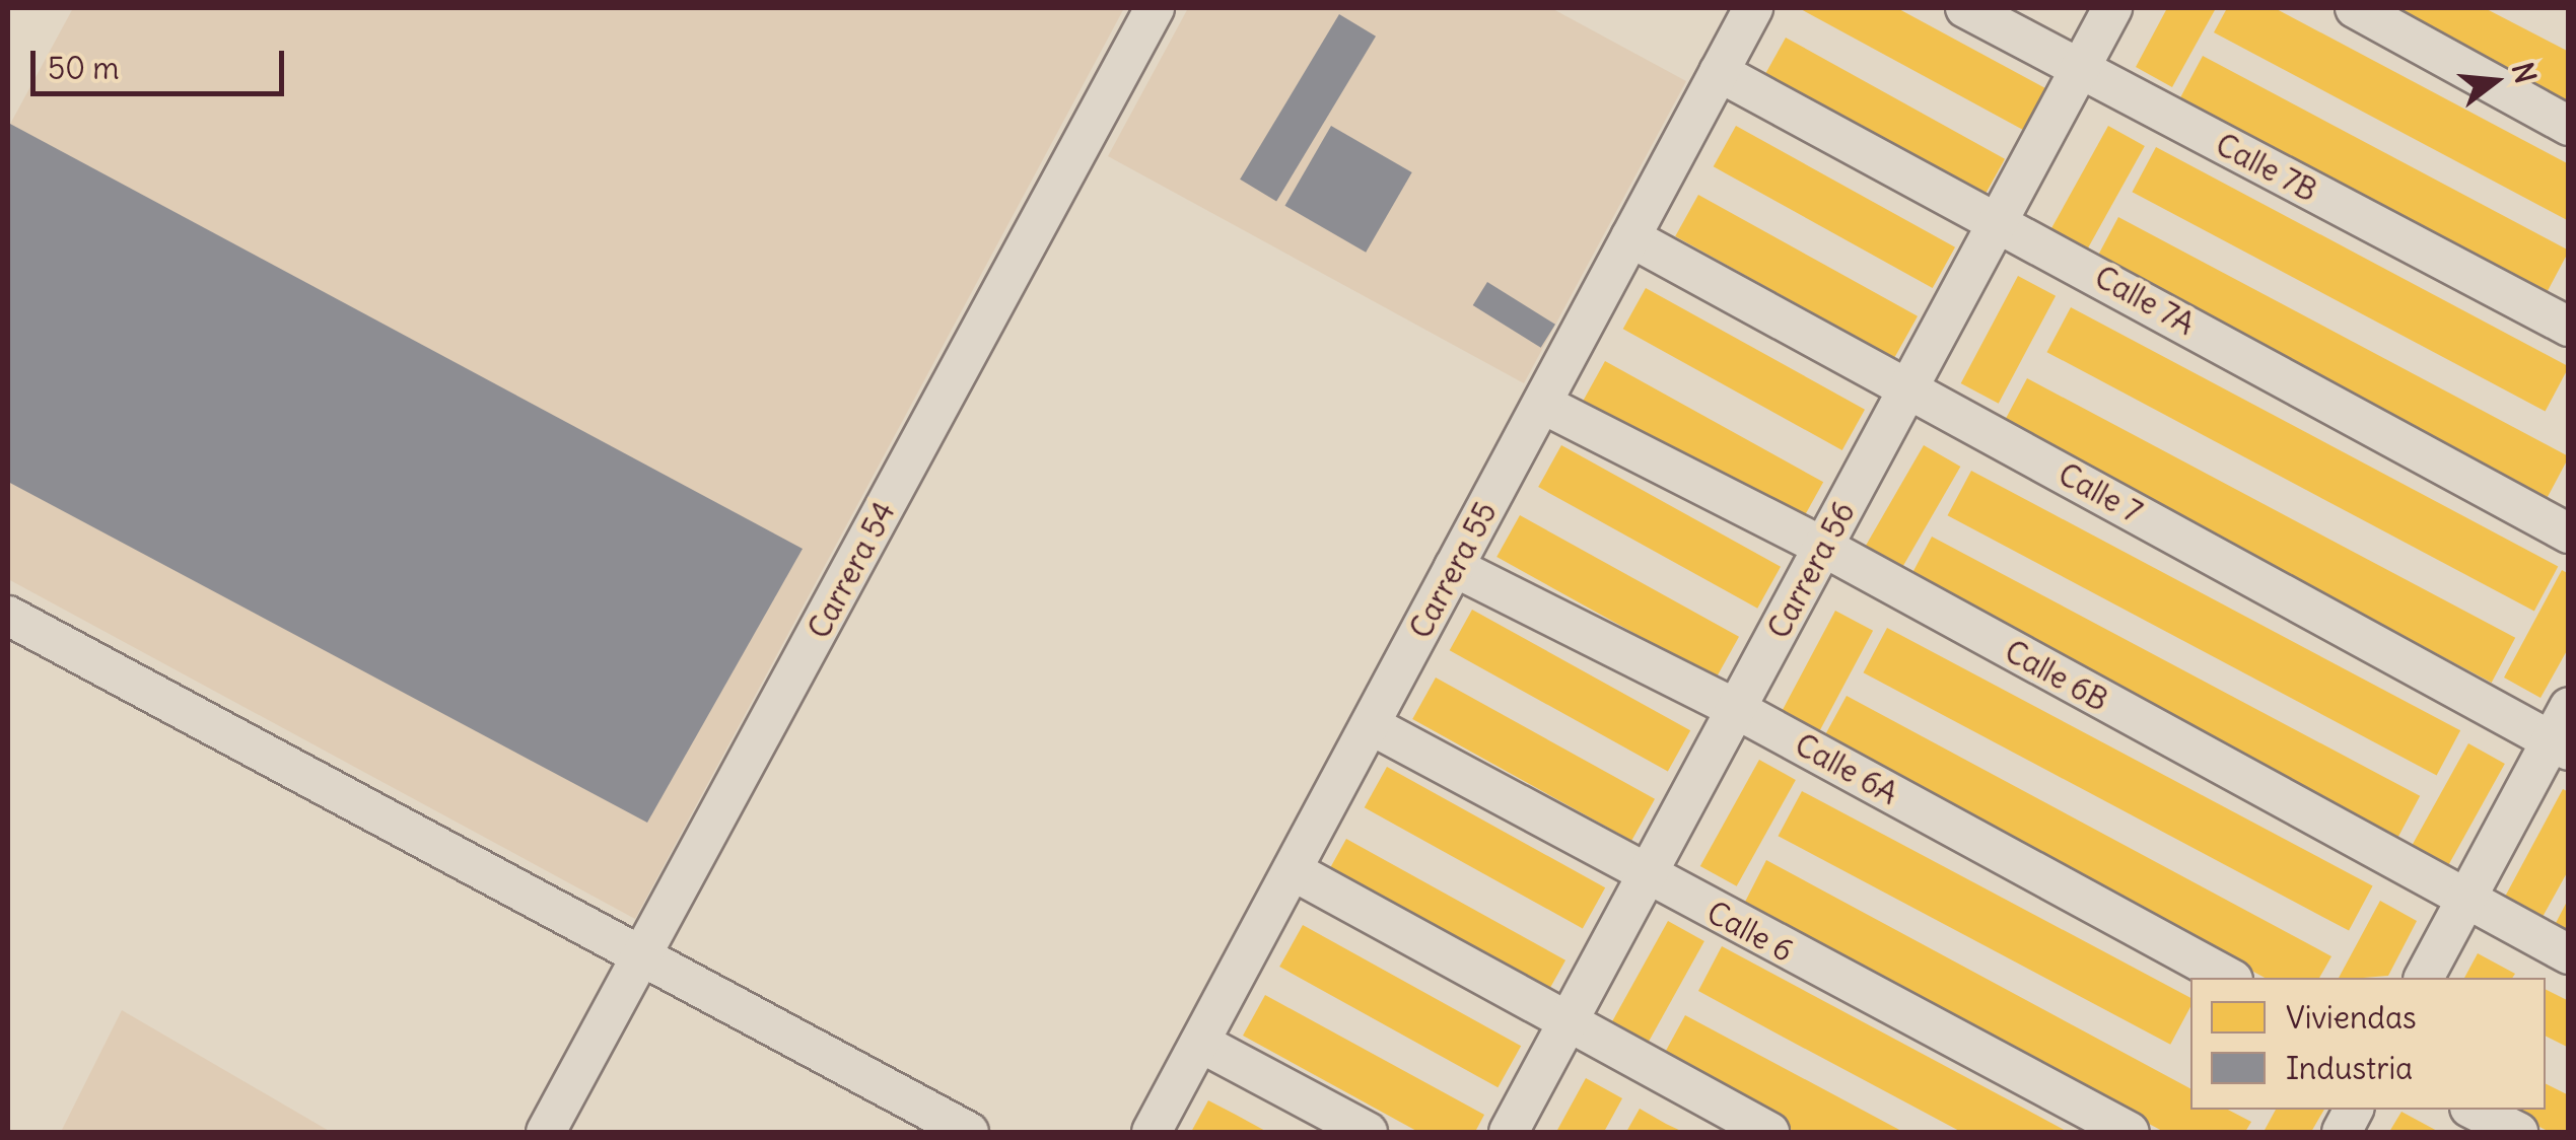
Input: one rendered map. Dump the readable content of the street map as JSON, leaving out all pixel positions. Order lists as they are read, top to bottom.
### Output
{
  "streets": {
    "street": [
      "Calle 7B",
      "Calle 7A",
      "Calle 7",
      "Carrera 54",
      "Carrera 55",
      "Carrera 56",
      "Calle 6B",
      "Calle 6A",
      "Calle 6"
    ]
  },
  "crossings": [
    ["Calle 7B", "Carrera 56"],
    ["Calle 7A", "Carrera 55"],
    ["Calle 7A", "Carrera 56"],
    ["Calle 7", "Carrera 55"],
    ["Calle 7", "Carrera 56"],
    ["Carrera 55", "Calle 6B"],
    ["Carrera 55", "Calle 6A"],
    ["Carrera 55", "Calle 6"],
    ["Carrera 56", "Calle 6B"],
    ["Carrera 56", "Calle 6A"],
    ["Carrera 56", "Calle 6"]
  ],
  "legend": ["Viviendas", "Industria"],
  "scale_bar": "50 m",
  "north": "right"
}
